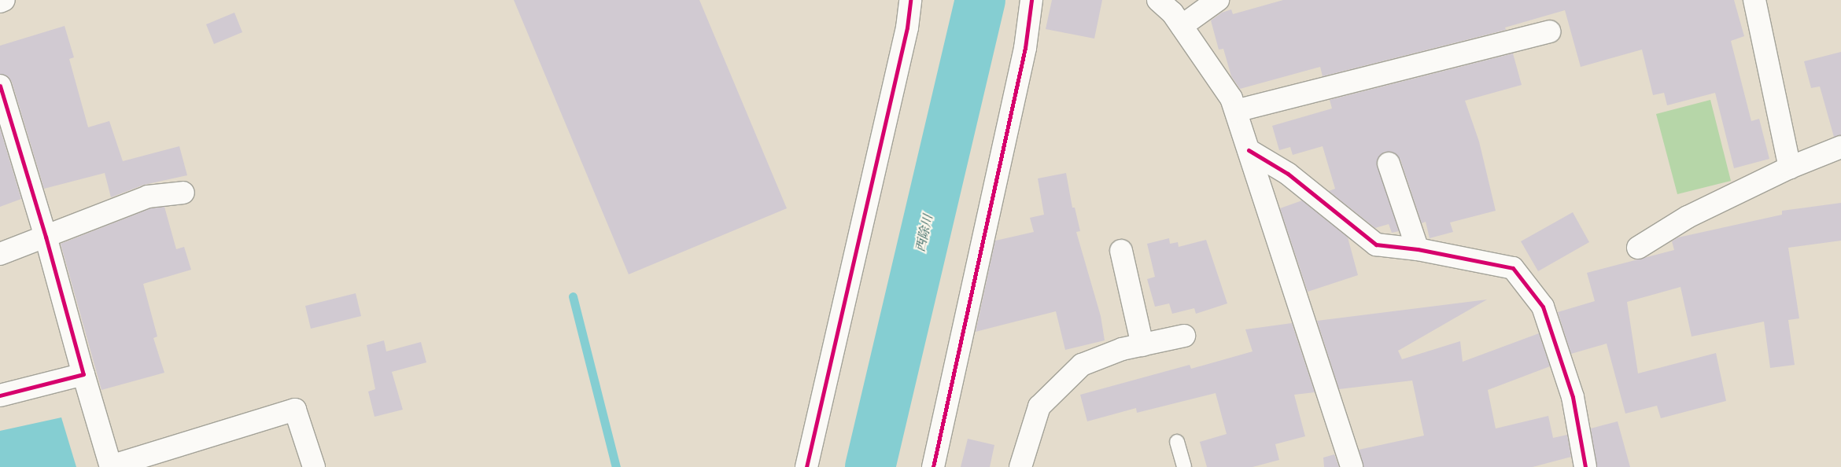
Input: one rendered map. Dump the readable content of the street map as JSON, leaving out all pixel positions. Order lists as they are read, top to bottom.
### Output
{
  "water": ["西除川"]
}
